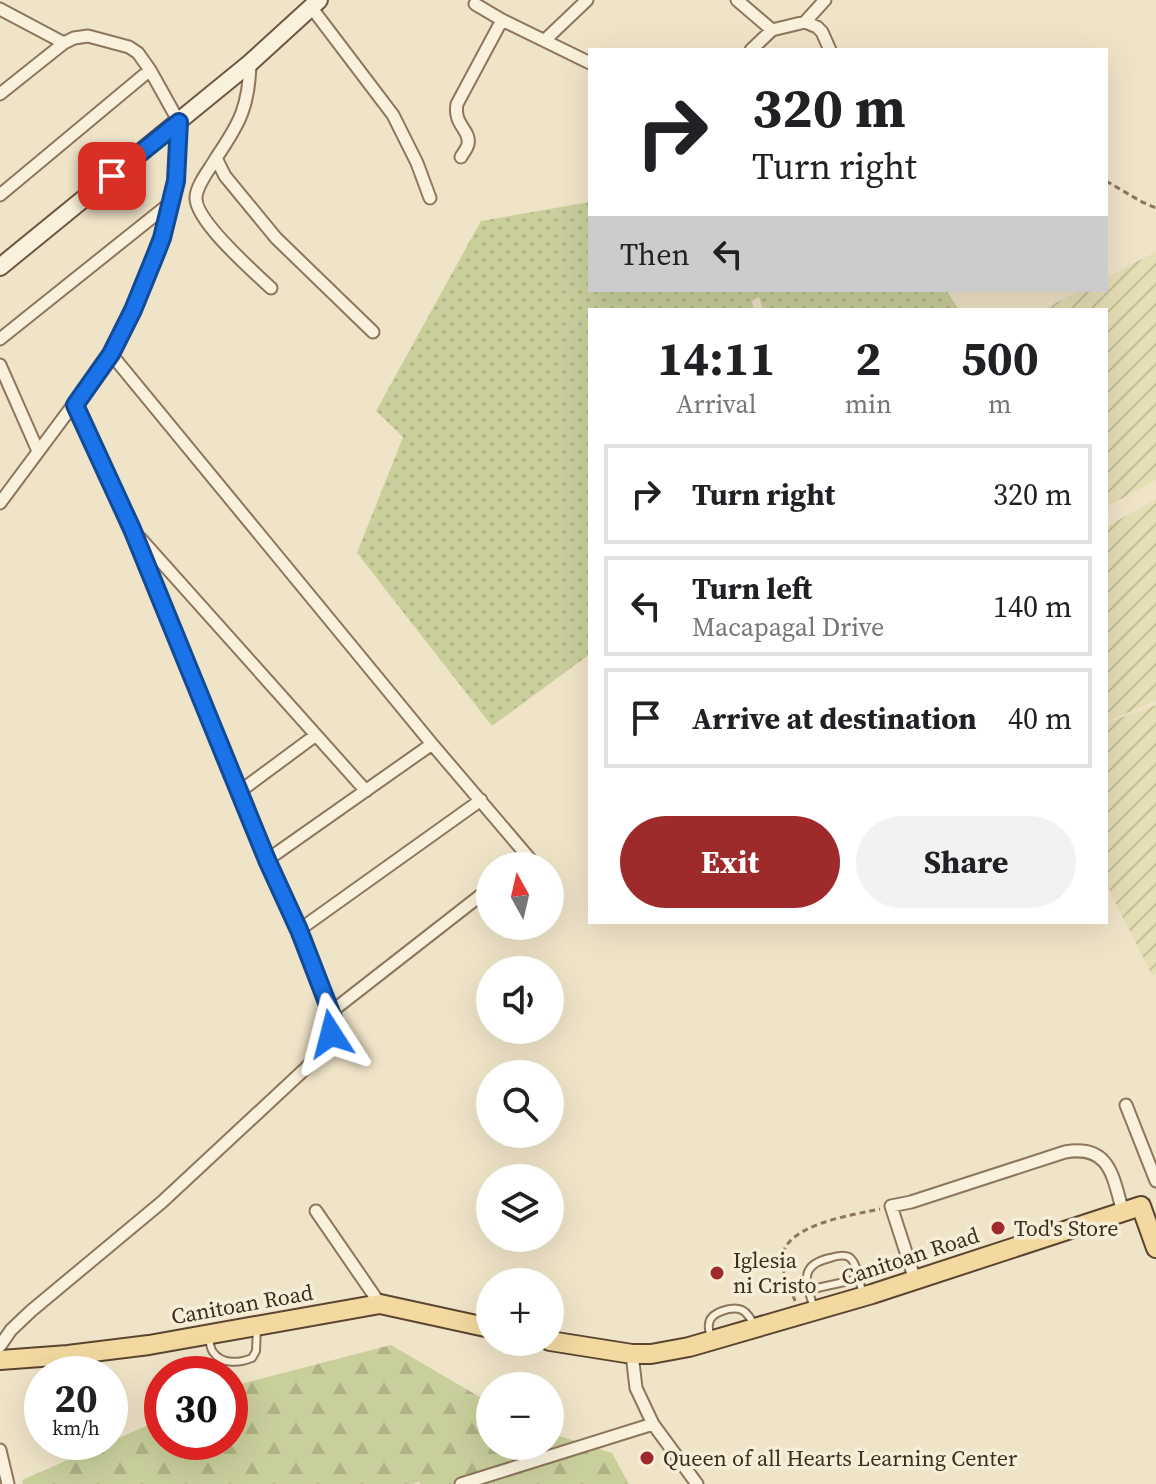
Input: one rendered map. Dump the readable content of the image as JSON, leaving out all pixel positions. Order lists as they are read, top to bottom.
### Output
{
  "streets": {
    "main road": ["Canitoan Road"]
  },
  "places": ["Tod's Store", "Iglesia ni Cristo", "Queen of all Hearts Learning Center"],
  "north": "top",
  "page": {
    "turn": ["320 m", "Turn right"],
    "then": "Then",
    "eta": [
      "14:11",
      "Arrival",
      "2",
      "min",
      "500",
      "m"
    ],
    "list": [
      {
        "name": "Turn right",
        "value": "320 m"
      },
      {
        "name": "Turn left",
        "note": "Macapagal Drive",
        "value": "140 m"
      },
      {
        "name": "Arrive at destination",
        "value": "40 m"
      }
    ],
    "buttons": ["Exit", "Share"],
    "map_buttons": ["+", "−"],
    "speed": "20 km/h",
    "limit": "30"
  }
}
